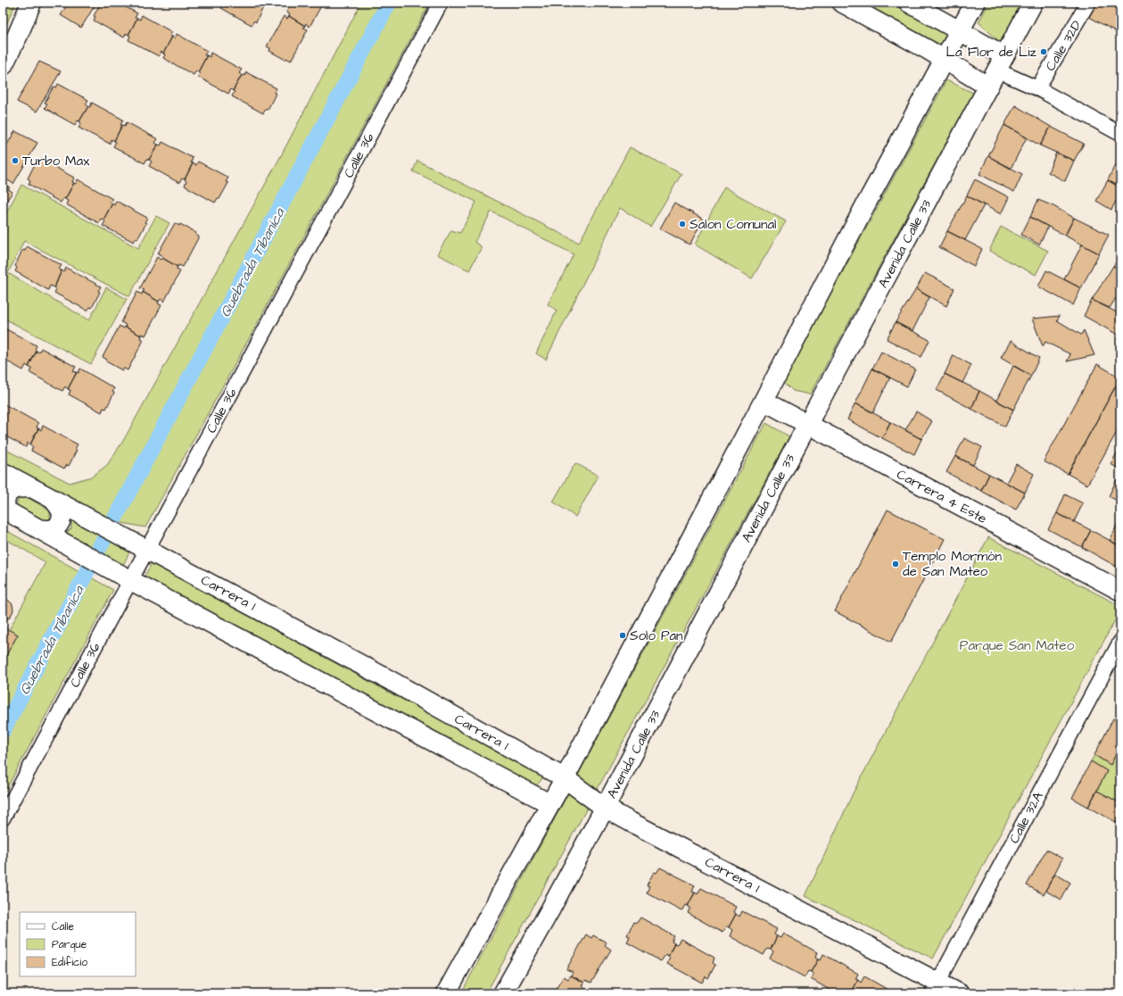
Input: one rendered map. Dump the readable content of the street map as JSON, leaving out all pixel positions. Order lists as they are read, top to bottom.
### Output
{
  "streets": {
    "street": [
      "Calle 32D",
      "Calle 36",
      "Avenida Calle 33",
      "Carrera 4 Este",
      "Carrera 1",
      "Calle 32A"
    ]
  },
  "crossings": [
    ["Calle 36", "Carrera 1"],
    ["Avenida Calle 33", "Carrera 4 Este"],
    ["Avenida Calle 33", "Carrera 1"],
    ["Carrera 1", "Calle 32A"]
  ],
  "water": ["Quebrada Tibaníca"],
  "parks": ["Parque San Mateo"],
  "places": [
    "La Flor de Liz",
    "Turbo Max",
    "Salon Comunal",
    "Templo Mormón de San Mateo",
    "Solo Pan"
  ],
  "legend": ["Calle", "Parque", "Edificio"]
}
